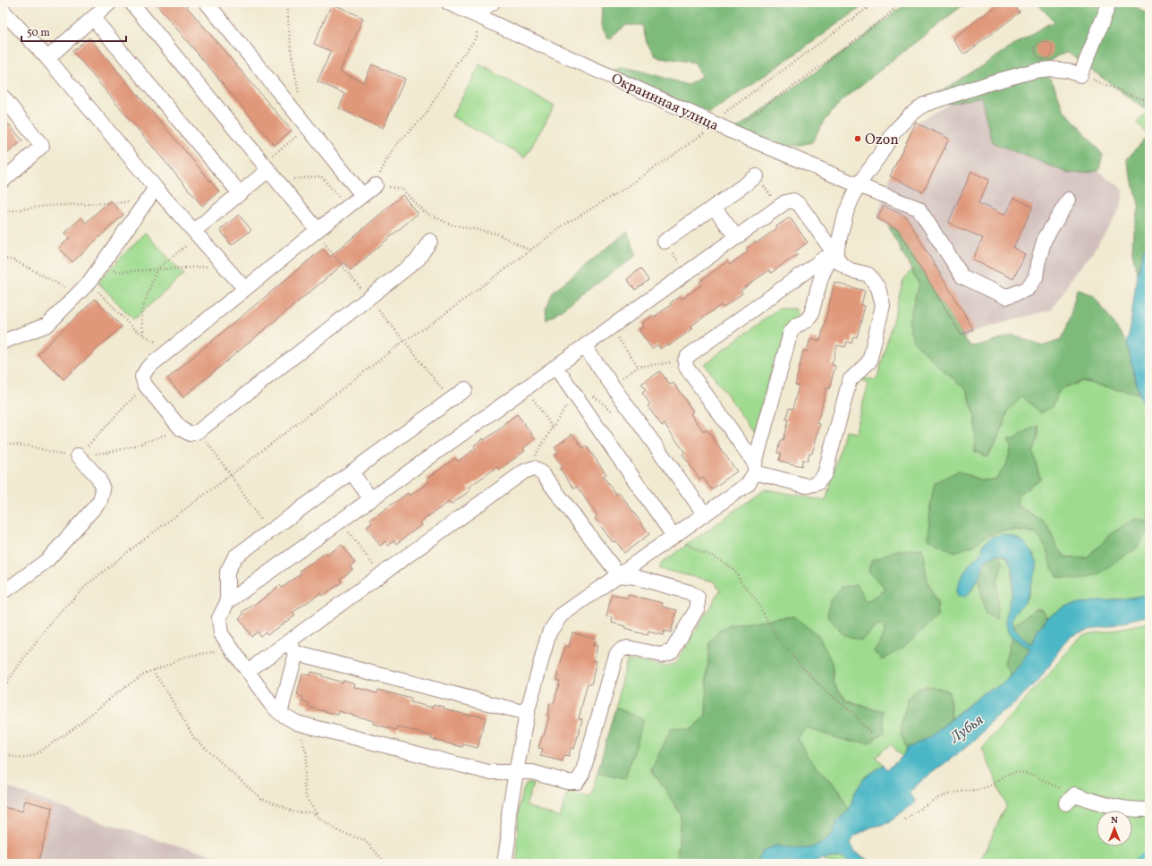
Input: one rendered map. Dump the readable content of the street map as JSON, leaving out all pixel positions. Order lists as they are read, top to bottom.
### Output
{
  "streets": {
    "street": ["Окраинная улица"]
  },
  "water": ["Лубья"],
  "places": ["Ozon"],
  "scale_bar": "50 m",
  "north": "top"
}
